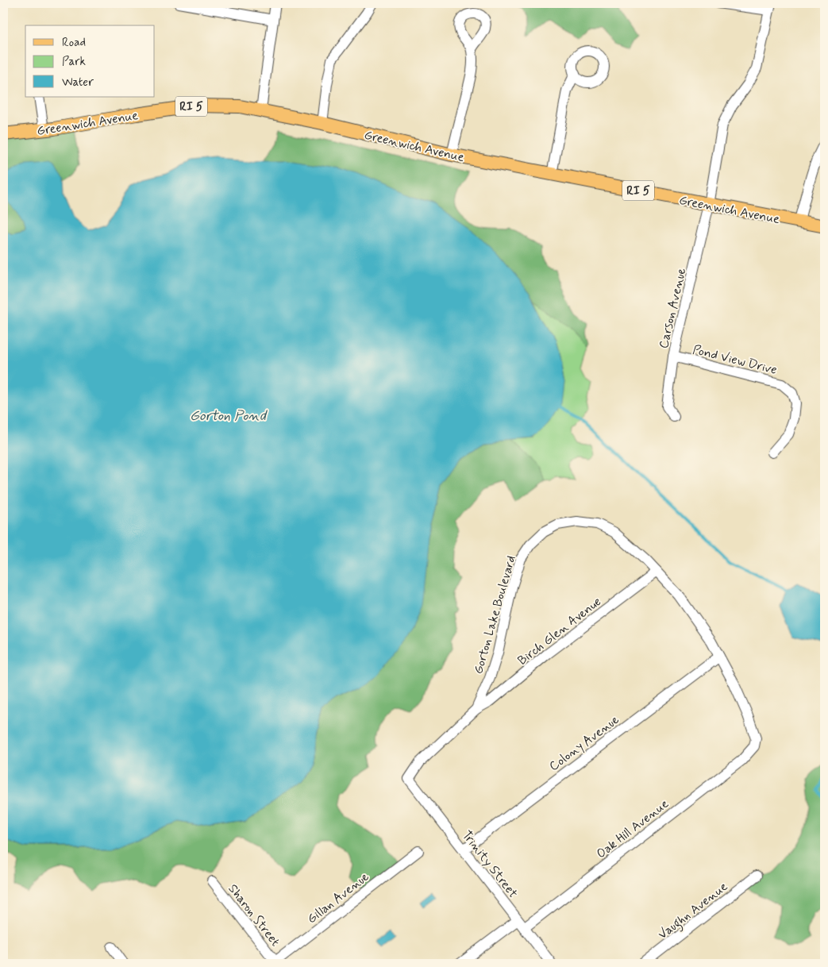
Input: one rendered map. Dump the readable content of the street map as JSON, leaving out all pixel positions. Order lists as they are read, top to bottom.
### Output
{
  "streets": {
    "main road": ["RI 5", "Greenwich Avenue"],
    "street": [
      "Carson Avenue",
      "Pond View Drive",
      "Gorton Lake Boulevard",
      "Birch Glen Avenue",
      "Colony Avenue",
      "Oak Hill Avenue",
      "Trinity Street",
      "Gillan Avenue",
      "Vaughn Avenue",
      "Sharon Street"
    ]
  },
  "crossings": [
    ["Greenwich Avenue", "Carson Avenue"],
    ["Carson Avenue", "Pond View Drive"],
    ["Gorton Lake Boulevard", "Birch Glen Avenue"],
    ["Gorton Lake Boulevard", "Colony Avenue"],
    ["Gorton Lake Boulevard", "Oak Hill Avenue"],
    ["Gorton Lake Boulevard", "Trinity Street"],
    ["Colony Avenue", "Trinity Street"],
    ["Oak Hill Avenue", "Trinity Street"],
    ["Gillan Avenue", "Sharon Street"]
  ],
  "water": ["Gorton Pond"],
  "legend": ["Road", "Park", "Water"]
}
